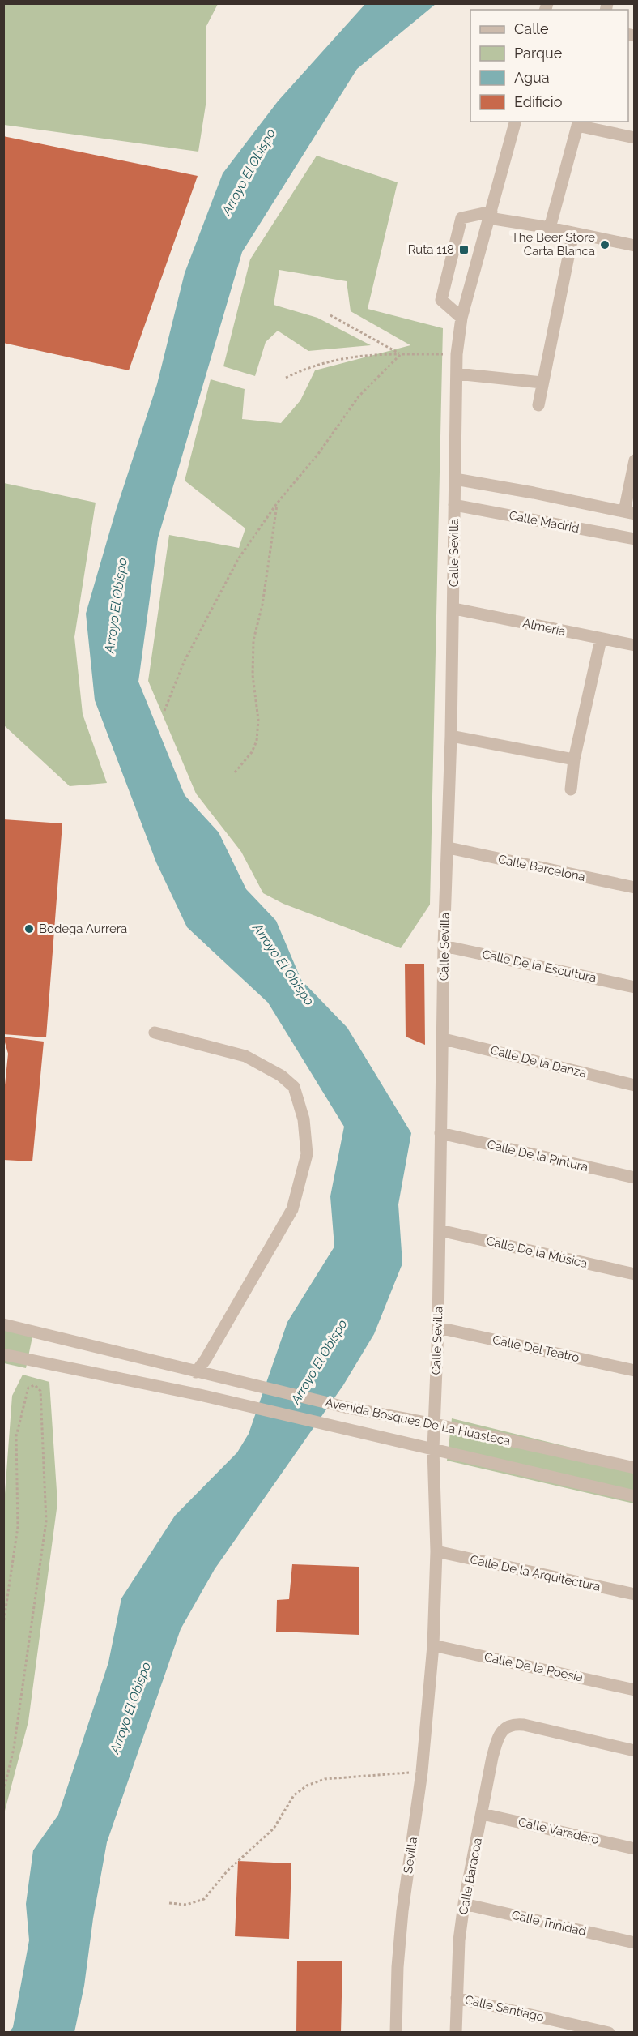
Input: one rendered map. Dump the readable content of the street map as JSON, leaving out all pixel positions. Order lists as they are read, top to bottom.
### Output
{
  "streets": {
    "street": [
      "Calle Madrid",
      "Calle Sevilla",
      "Almería",
      "Calle Barcelona",
      "Calle De la Escultura",
      "Calle De la Danza",
      "Calle De la Pintura",
      "Calle De la Música",
      "Calle Del Teatro",
      "Avenida Bosques De La Huasteca",
      "Calle De la Arquitectura",
      "Calle De la Poesía",
      "Calle Varadero",
      "Sevilla",
      "Calle Baracoa",
      "Calle Trinidad",
      "Calle Santiago"
    ]
  },
  "crossings": [
    ["Calle Madrid", "Calle Sevilla"],
    ["Calle Sevilla", "Almería"],
    ["Calle Sevilla", "Calle Barcelona"],
    ["Calle Sevilla", "Calle De la Escultura"],
    ["Calle Sevilla", "Calle De la Danza"],
    ["Calle Sevilla", "Calle De la Pintura"],
    ["Calle Sevilla", "Calle De la Música"],
    ["Calle Sevilla", "Calle Del Teatro"],
    ["Calle Sevilla", "Avenida Bosques De La Huasteca"],
    ["Calle Sevilla", "Calle De la Arquitectura"],
    ["Calle Sevilla", "Calle De la Poesía"],
    ["Calle Sevilla", "Sevilla"],
    ["Calle Varadero", "Calle Baracoa"],
    ["Calle Baracoa", "Calle Trinidad"],
    ["Calle Baracoa", "Calle Santiago"]
  ],
  "water": ["Arroyo El Obispo"],
  "places": {
    "other": ["The Beer Store Carta Blanca", "Bodega Aurrera"],
    "transit": ["Ruta 118"]
  },
  "legend": [
    "Calle",
    "Parque",
    "Agua",
    "Edificio"
  ]
}
